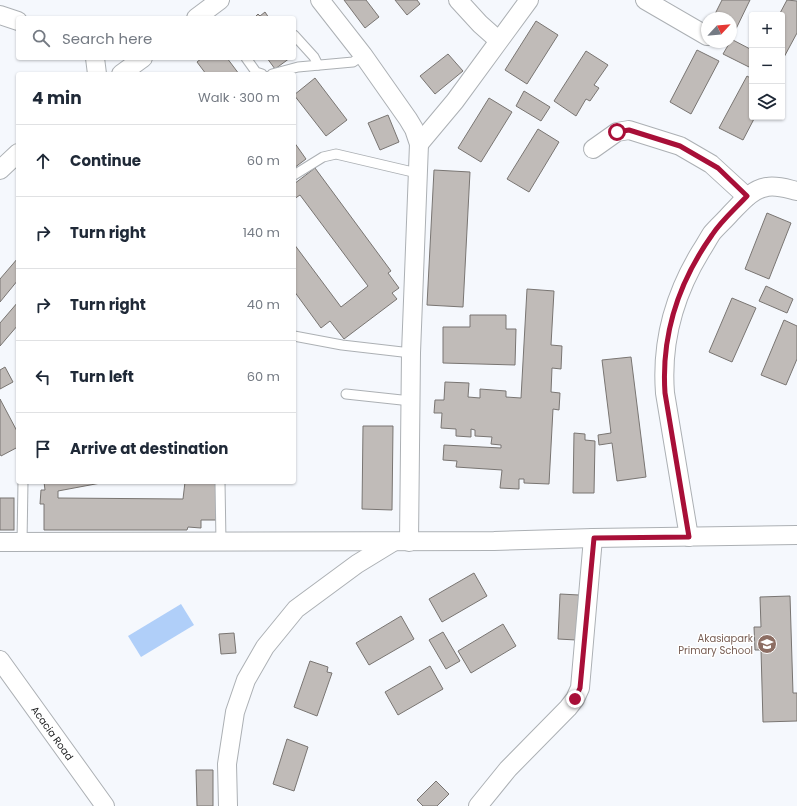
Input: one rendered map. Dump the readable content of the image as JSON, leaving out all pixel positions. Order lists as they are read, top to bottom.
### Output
{
  "streets": {
    "street": ["Acacia Road"]
  },
  "places": {
    "school or university": ["Akasiapark Primary School"]
  },
  "north": "top right",
  "page": {
    "map_buttons": ["+", "−"],
    "search": "Search here",
    "heading": ["4 min", "Walk · 300 m"],
    "list": [
      ["Continue", "60 m"],
      ["Turn right", "140 m"],
      ["Turn right", "40 m"],
      ["Turn left", "60 m"],
      "Arrive at destination"
    ]
  }
}
